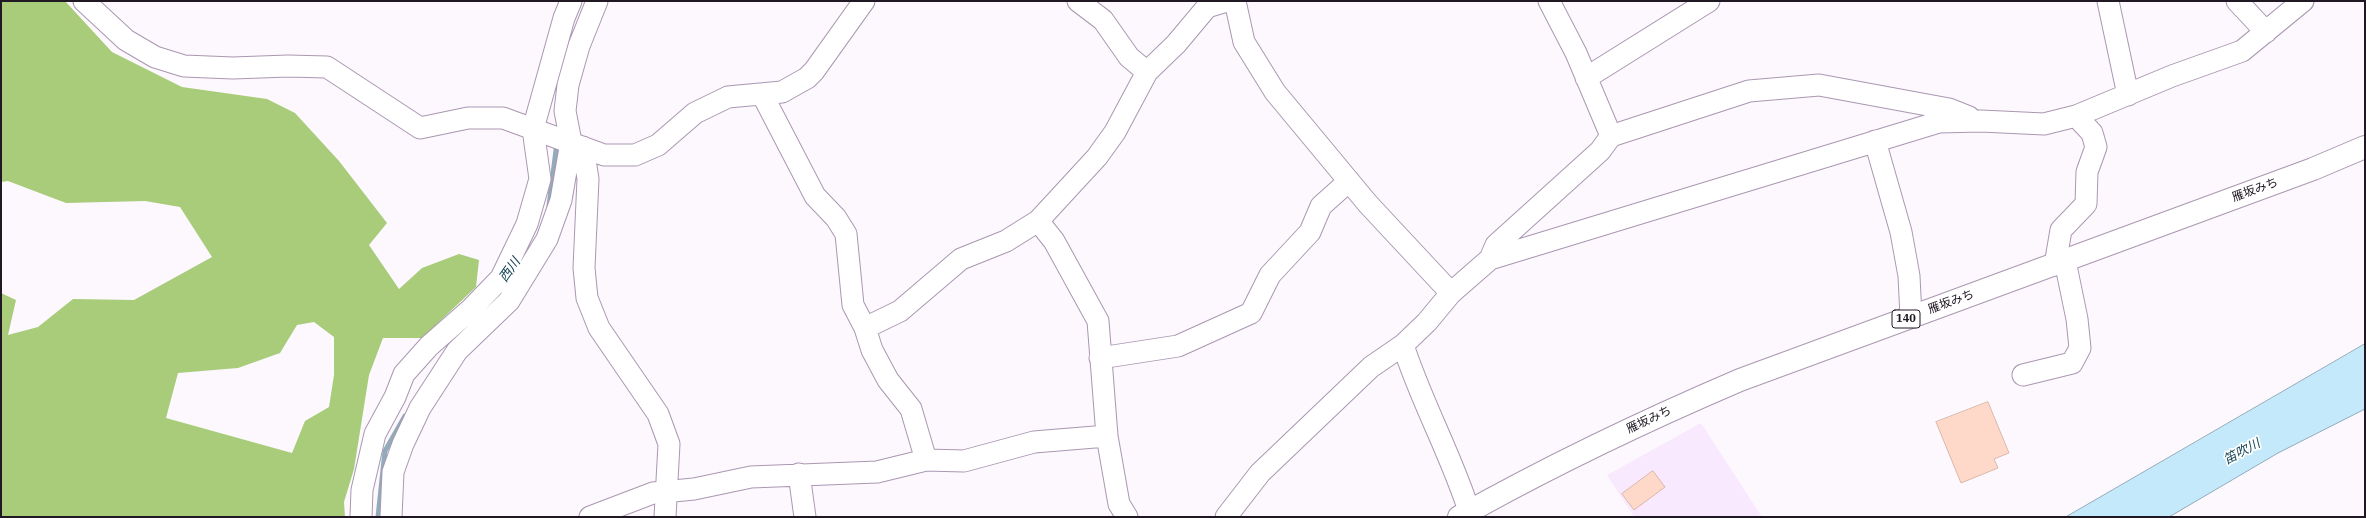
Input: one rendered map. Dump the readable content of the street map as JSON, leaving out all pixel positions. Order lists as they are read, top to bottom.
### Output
{
  "streets": {
    "highway": ["雁坂みち", "140"]
  },
  "water": ["西川", "笛吹川"]
}
